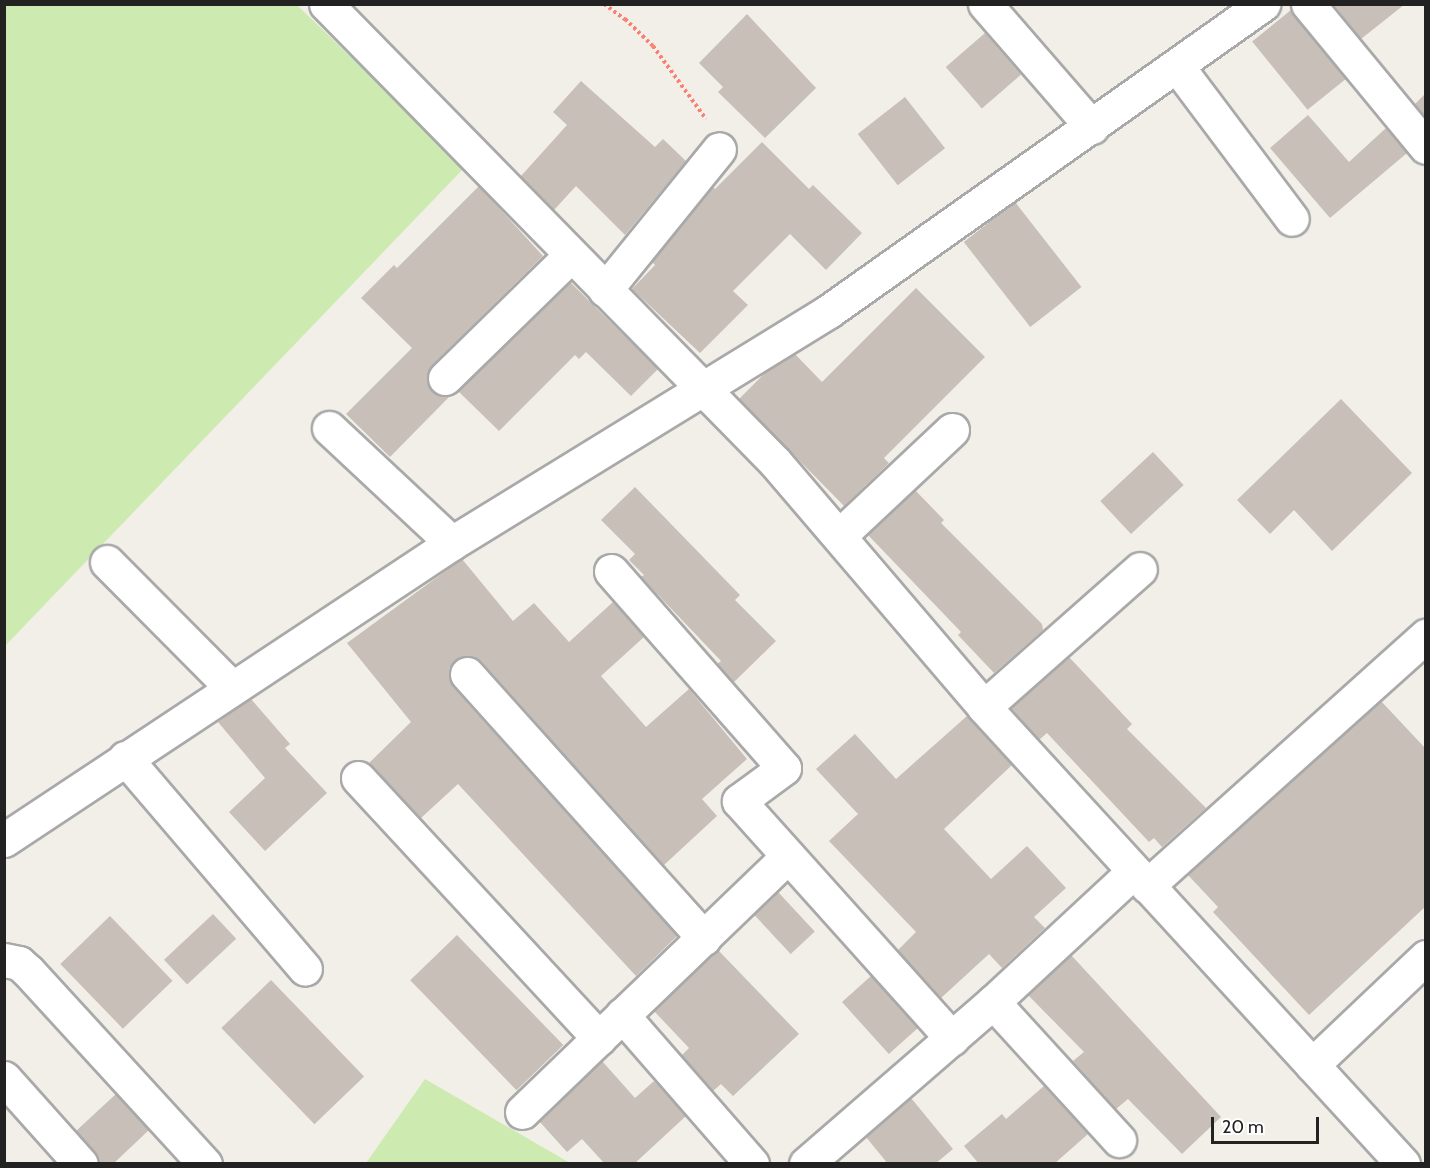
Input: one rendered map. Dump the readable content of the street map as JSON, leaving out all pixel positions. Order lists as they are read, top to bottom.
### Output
{
  "scale_bar": "20 m"
}
